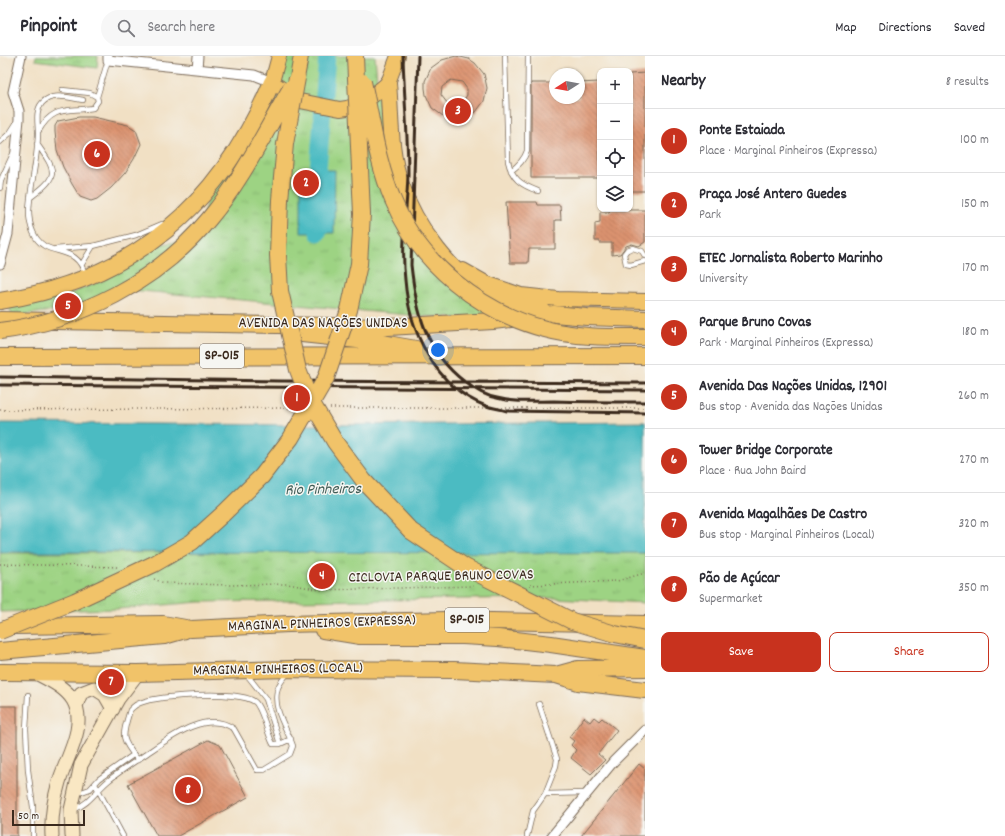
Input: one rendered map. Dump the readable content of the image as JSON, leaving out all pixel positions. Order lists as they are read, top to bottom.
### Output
{
  "streets": {
    "highway": [
      "AVENIDA DAS NAÇÕES UNIDAS",
      "SP-015",
      "MARGINAL PINHEIROS (EXPRESSA)",
      "MARGINAL PINHEIROS (LOCAL)"
    ],
    "path": ["CICLOVIA PARQUE BRUNO COVAS"]
  },
  "water": ["Rio Pinheiros"],
  "scale_bar": "50 m",
  "north": "left",
  "page": {
    "header": "Pinpoint",
    "search": "Search here",
    "nav": ["Map", "Directions", "Saved"],
    "heading": ["Nearby", "8 results"],
    "map_buttons": ["+", "−"],
    "pins": [
      "3",
      "6",
      "2",
      "5",
      "1",
      "4",
      "7",
      "8"
    ],
    "list": [
      {
        "mark": "1",
        "name": "Ponte Estaiada",
        "note": "Place · Marginal Pinheiros (Expressa)",
        "value": "100 m"
      },
      {
        "mark": "2",
        "name": "Praça José Antero Guedes",
        "note": "Park",
        "value": "150 m"
      },
      {
        "mark": "3",
        "name": "ETEC Jornalista Roberto Marinho",
        "note": "University",
        "value": "170 m"
      },
      {
        "mark": "4",
        "name": "Parque Bruno Covas",
        "note": "Park · Marginal Pinheiros (Expressa)",
        "value": "180 m"
      },
      {
        "mark": "5",
        "name": "Avenida Das Nações Unidas, 12901",
        "note": "Bus stop · Avenida das Nações Unidas",
        "value": "260 m"
      },
      {
        "mark": "6",
        "name": "Tower Bridge Corporate",
        "note": "Place · Rua John Baird",
        "value": "270 m"
      },
      {
        "mark": "7",
        "name": "Avenida Magalhães De Castro",
        "note": "Bus stop · Marginal Pinheiros (Local)",
        "value": "320 m"
      },
      {
        "mark": "8",
        "name": "Pão de Açúcar",
        "note": "Supermarket",
        "value": "350 m"
      }
    ],
    "buttons": ["Save", "Share"],
    "scale": "50 m"
  }
}
